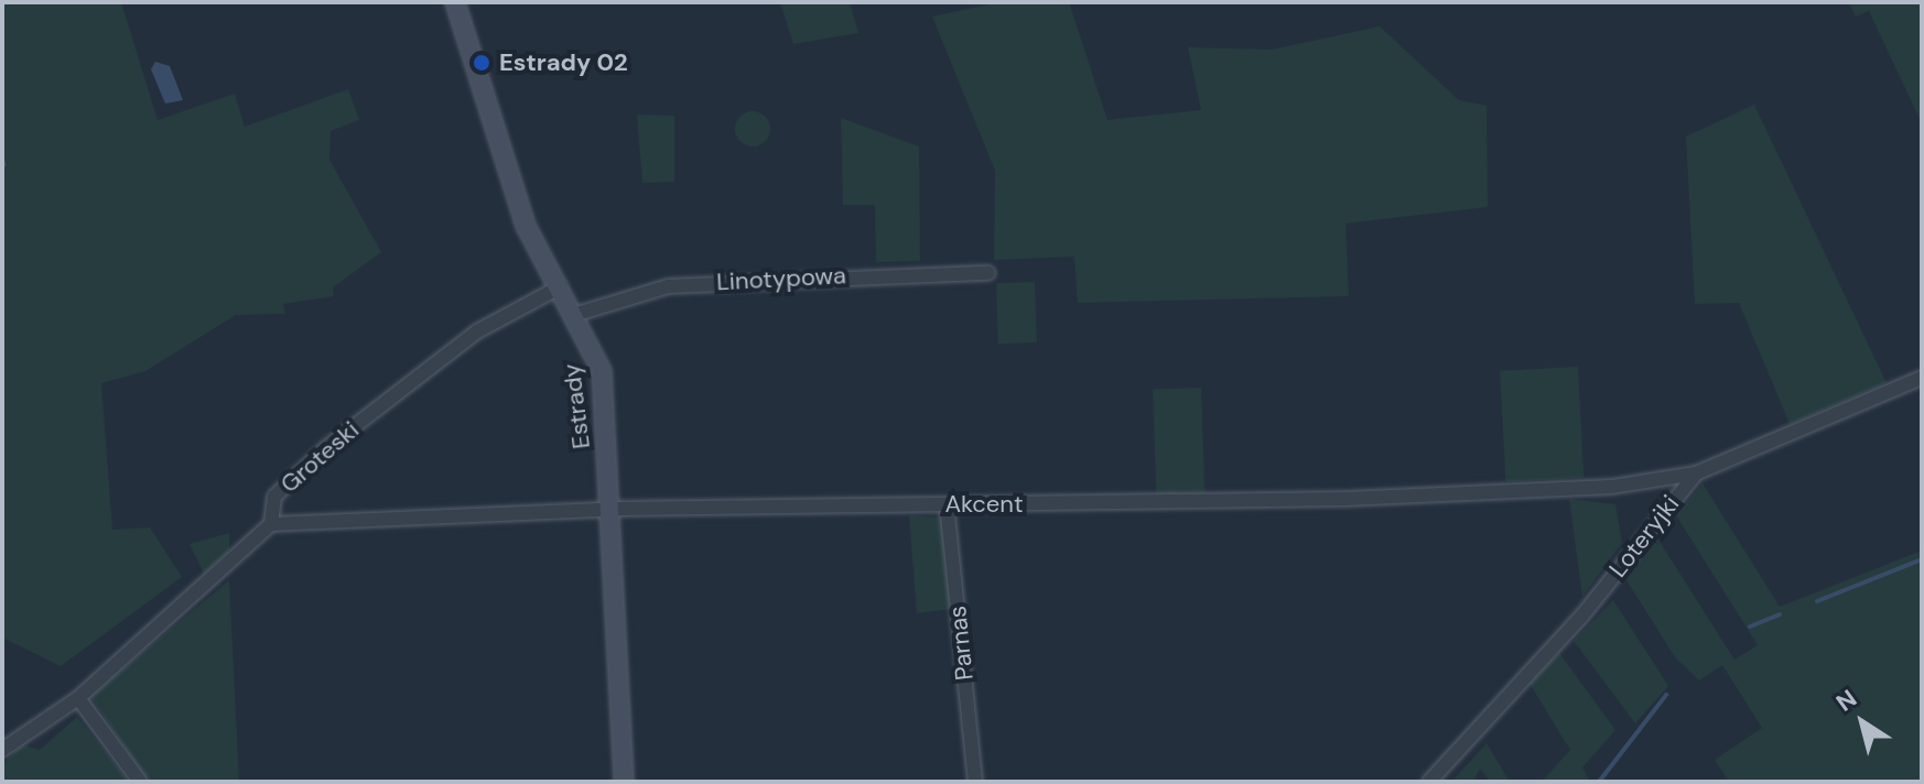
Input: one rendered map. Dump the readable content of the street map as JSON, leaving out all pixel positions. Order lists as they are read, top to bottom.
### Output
{
  "streets": {
    "main road": ["Estrady"],
    "street": [
      "Linotypowa",
      "Groteski",
      "Akcent",
      "Loteryjki",
      "Parnas"
    ]
  },
  "crossings": [
    ["Linotypowa", "Estrady"],
    ["Estrady", "Groteski"],
    ["Estrady", "Akcent"],
    ["Groteski", "Akcent"],
    ["Akcent", "Loteryjki"],
    ["Akcent", "Parnas"]
  ],
  "places": ["Estrady 02"],
  "north": "top left"
}
